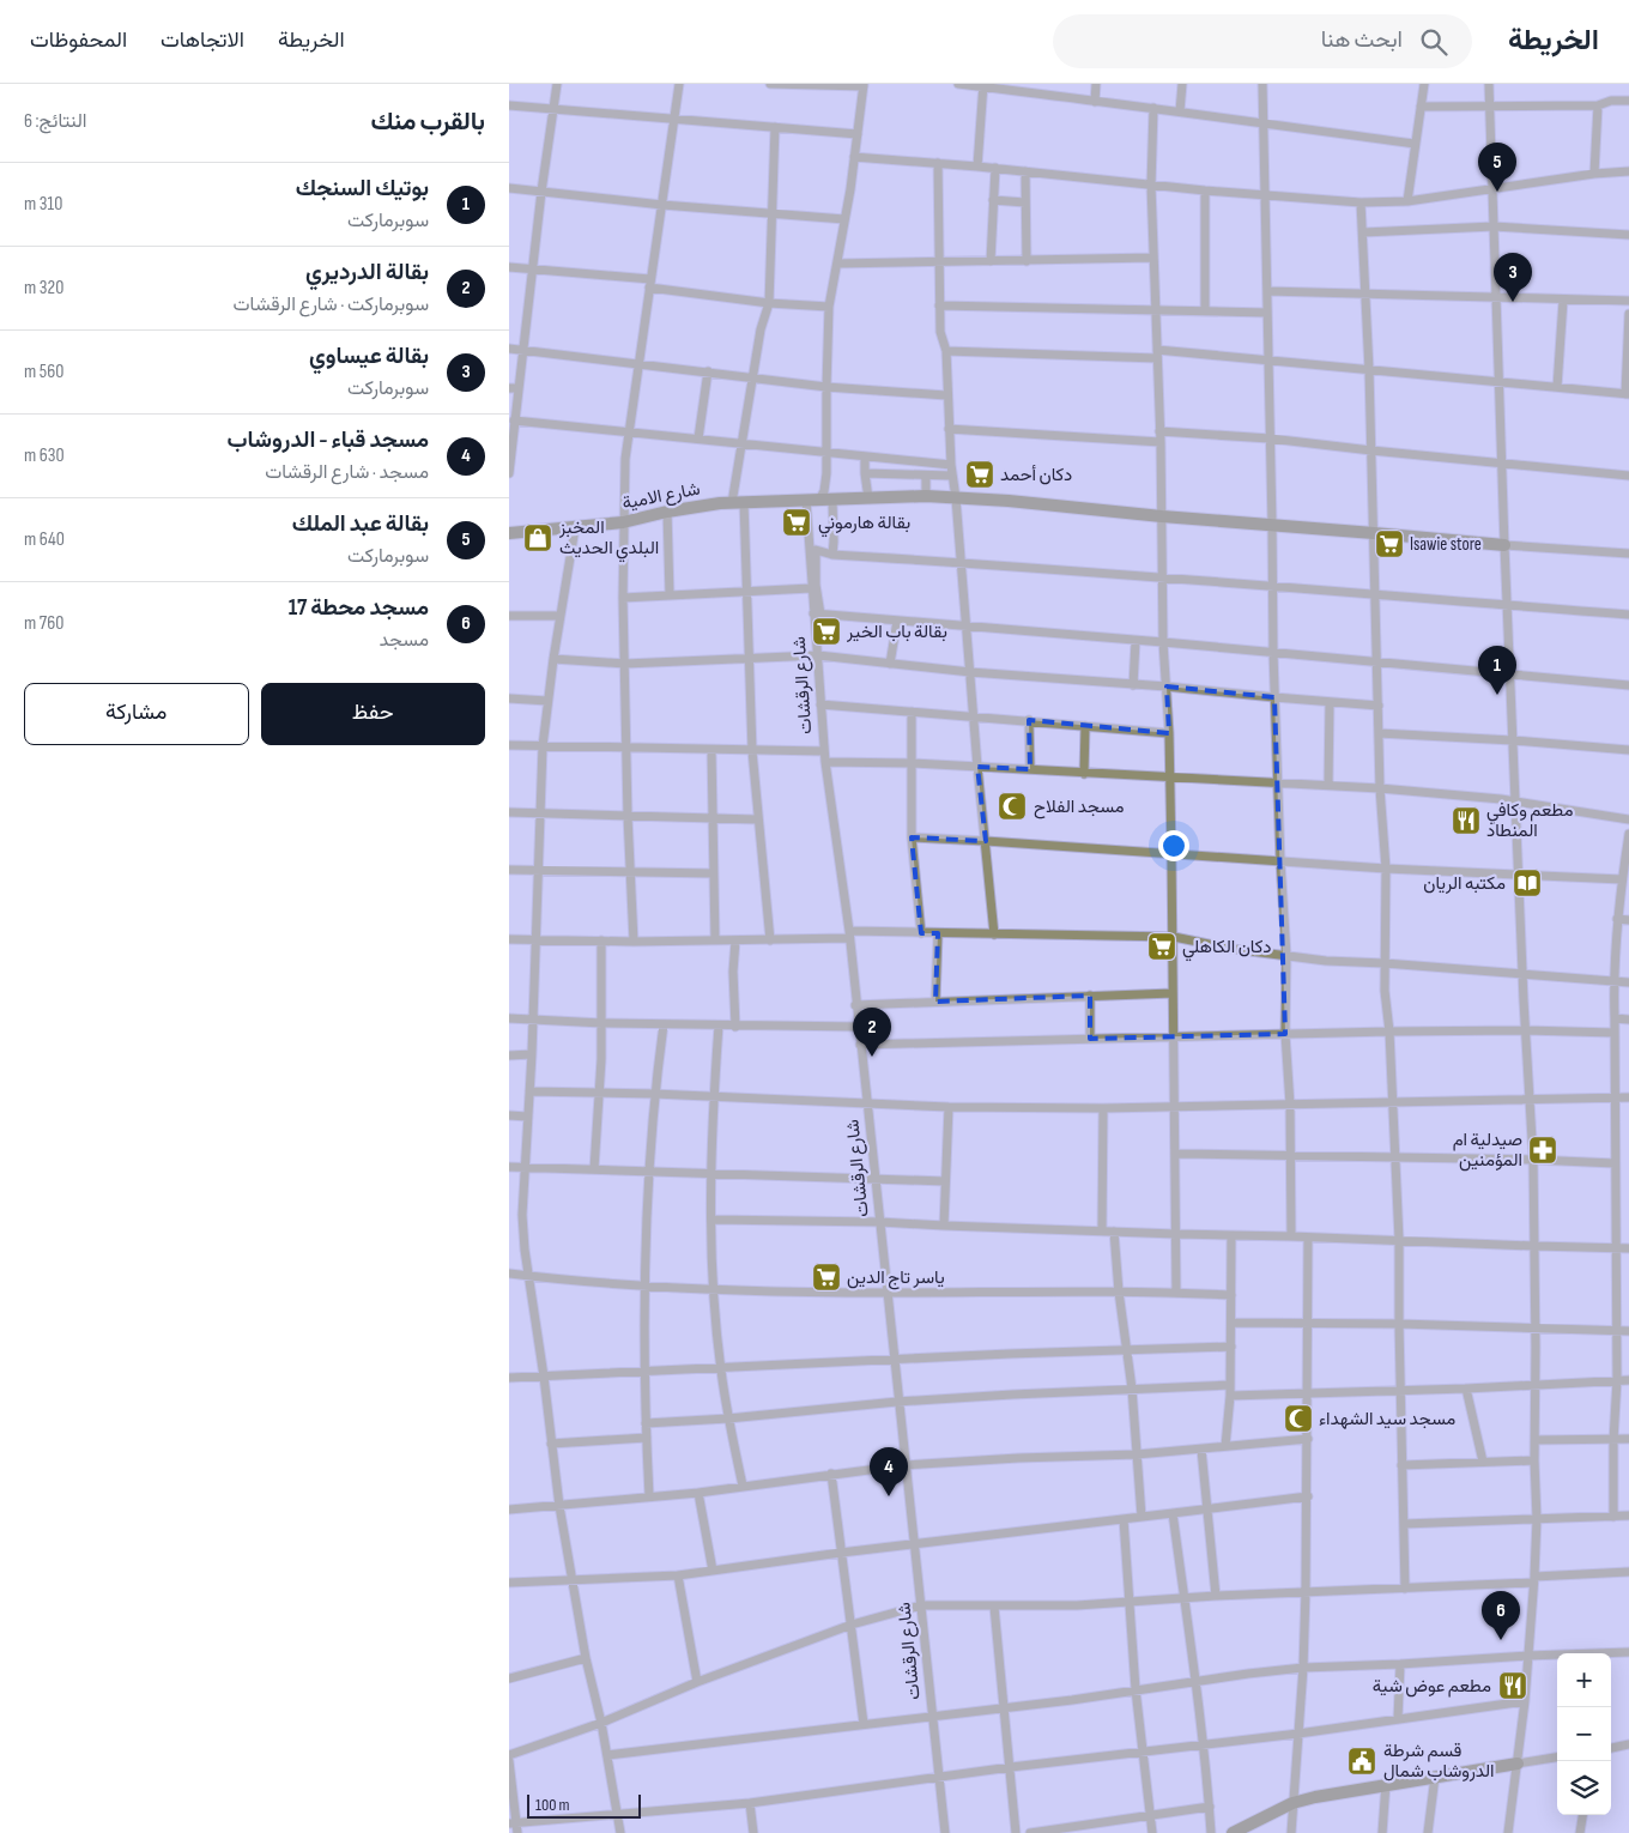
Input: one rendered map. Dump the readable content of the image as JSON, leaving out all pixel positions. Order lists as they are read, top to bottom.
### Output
{
  "streets": {
    "street": ["شارع الامية", "شارع الرقشات"]
  },
  "crossings": [
    ["شارع الامية", "شارع الرقشات"]
  ],
  "places": {
    "supermarket": [
      "دكان أحمد",
      "بقالة هارموني",
      "Isawie store",
      "بقالة باب الخير",
      "دكان الكاهلي",
      "ياسر تاج الدين"
    ],
    "shop": ["المخبز البلدي الحديث"],
    "mosque": ["مسجد الفلاح", "مسجد سيد الشهداء"],
    "restaurant": ["مطعم وكافي المنطاد", "مطعم عوض شية"],
    "library": ["مكتبه الريان"],
    "pharmacy": ["صيدلية ام المؤمنين"],
    "public building": ["قسم شرطة الدروشاب شمال"]
  },
  "scale_bar": "100 m",
  "page": {
    "header": "الخريطة",
    "search": "ابحث هنا",
    "nav": ["الخريطة", "الاتجاهات", "المحفوظات"],
    "heading": ["بالقرب منك", "النتائج: 6"],
    "pins": [
      "5",
      "3",
      "1",
      "2",
      "4",
      "6"
    ],
    "list": [
      {
        "mark": "1",
        "name": "بوتيك السنجك",
        "note": "سوبرماركت",
        "value": "310 m"
      },
      {
        "mark": "2",
        "name": "بقالة الدرديري",
        "note": "سوبرماركت · شارع الرقشات",
        "value": "320 m"
      },
      {
        "mark": "3",
        "name": "بقالة عيساوي",
        "note": "سوبرماركت",
        "value": "560 m"
      },
      {
        "mark": "4",
        "name": "مسجد قباء - الدروشاب",
        "note": "مسجد · شارع الرقشات",
        "value": "630 m"
      },
      {
        "mark": "5",
        "name": "بقالة عبد الملك",
        "note": "سوبرماركت",
        "value": "640 m"
      },
      {
        "mark": "6",
        "name": "مسجد محطة 17",
        "note": "مسجد",
        "value": "760 m"
      }
    ],
    "buttons": ["حفظ", "مشاركة"],
    "map_buttons": ["+", "−"],
    "scale": "100 m"
  }
}
